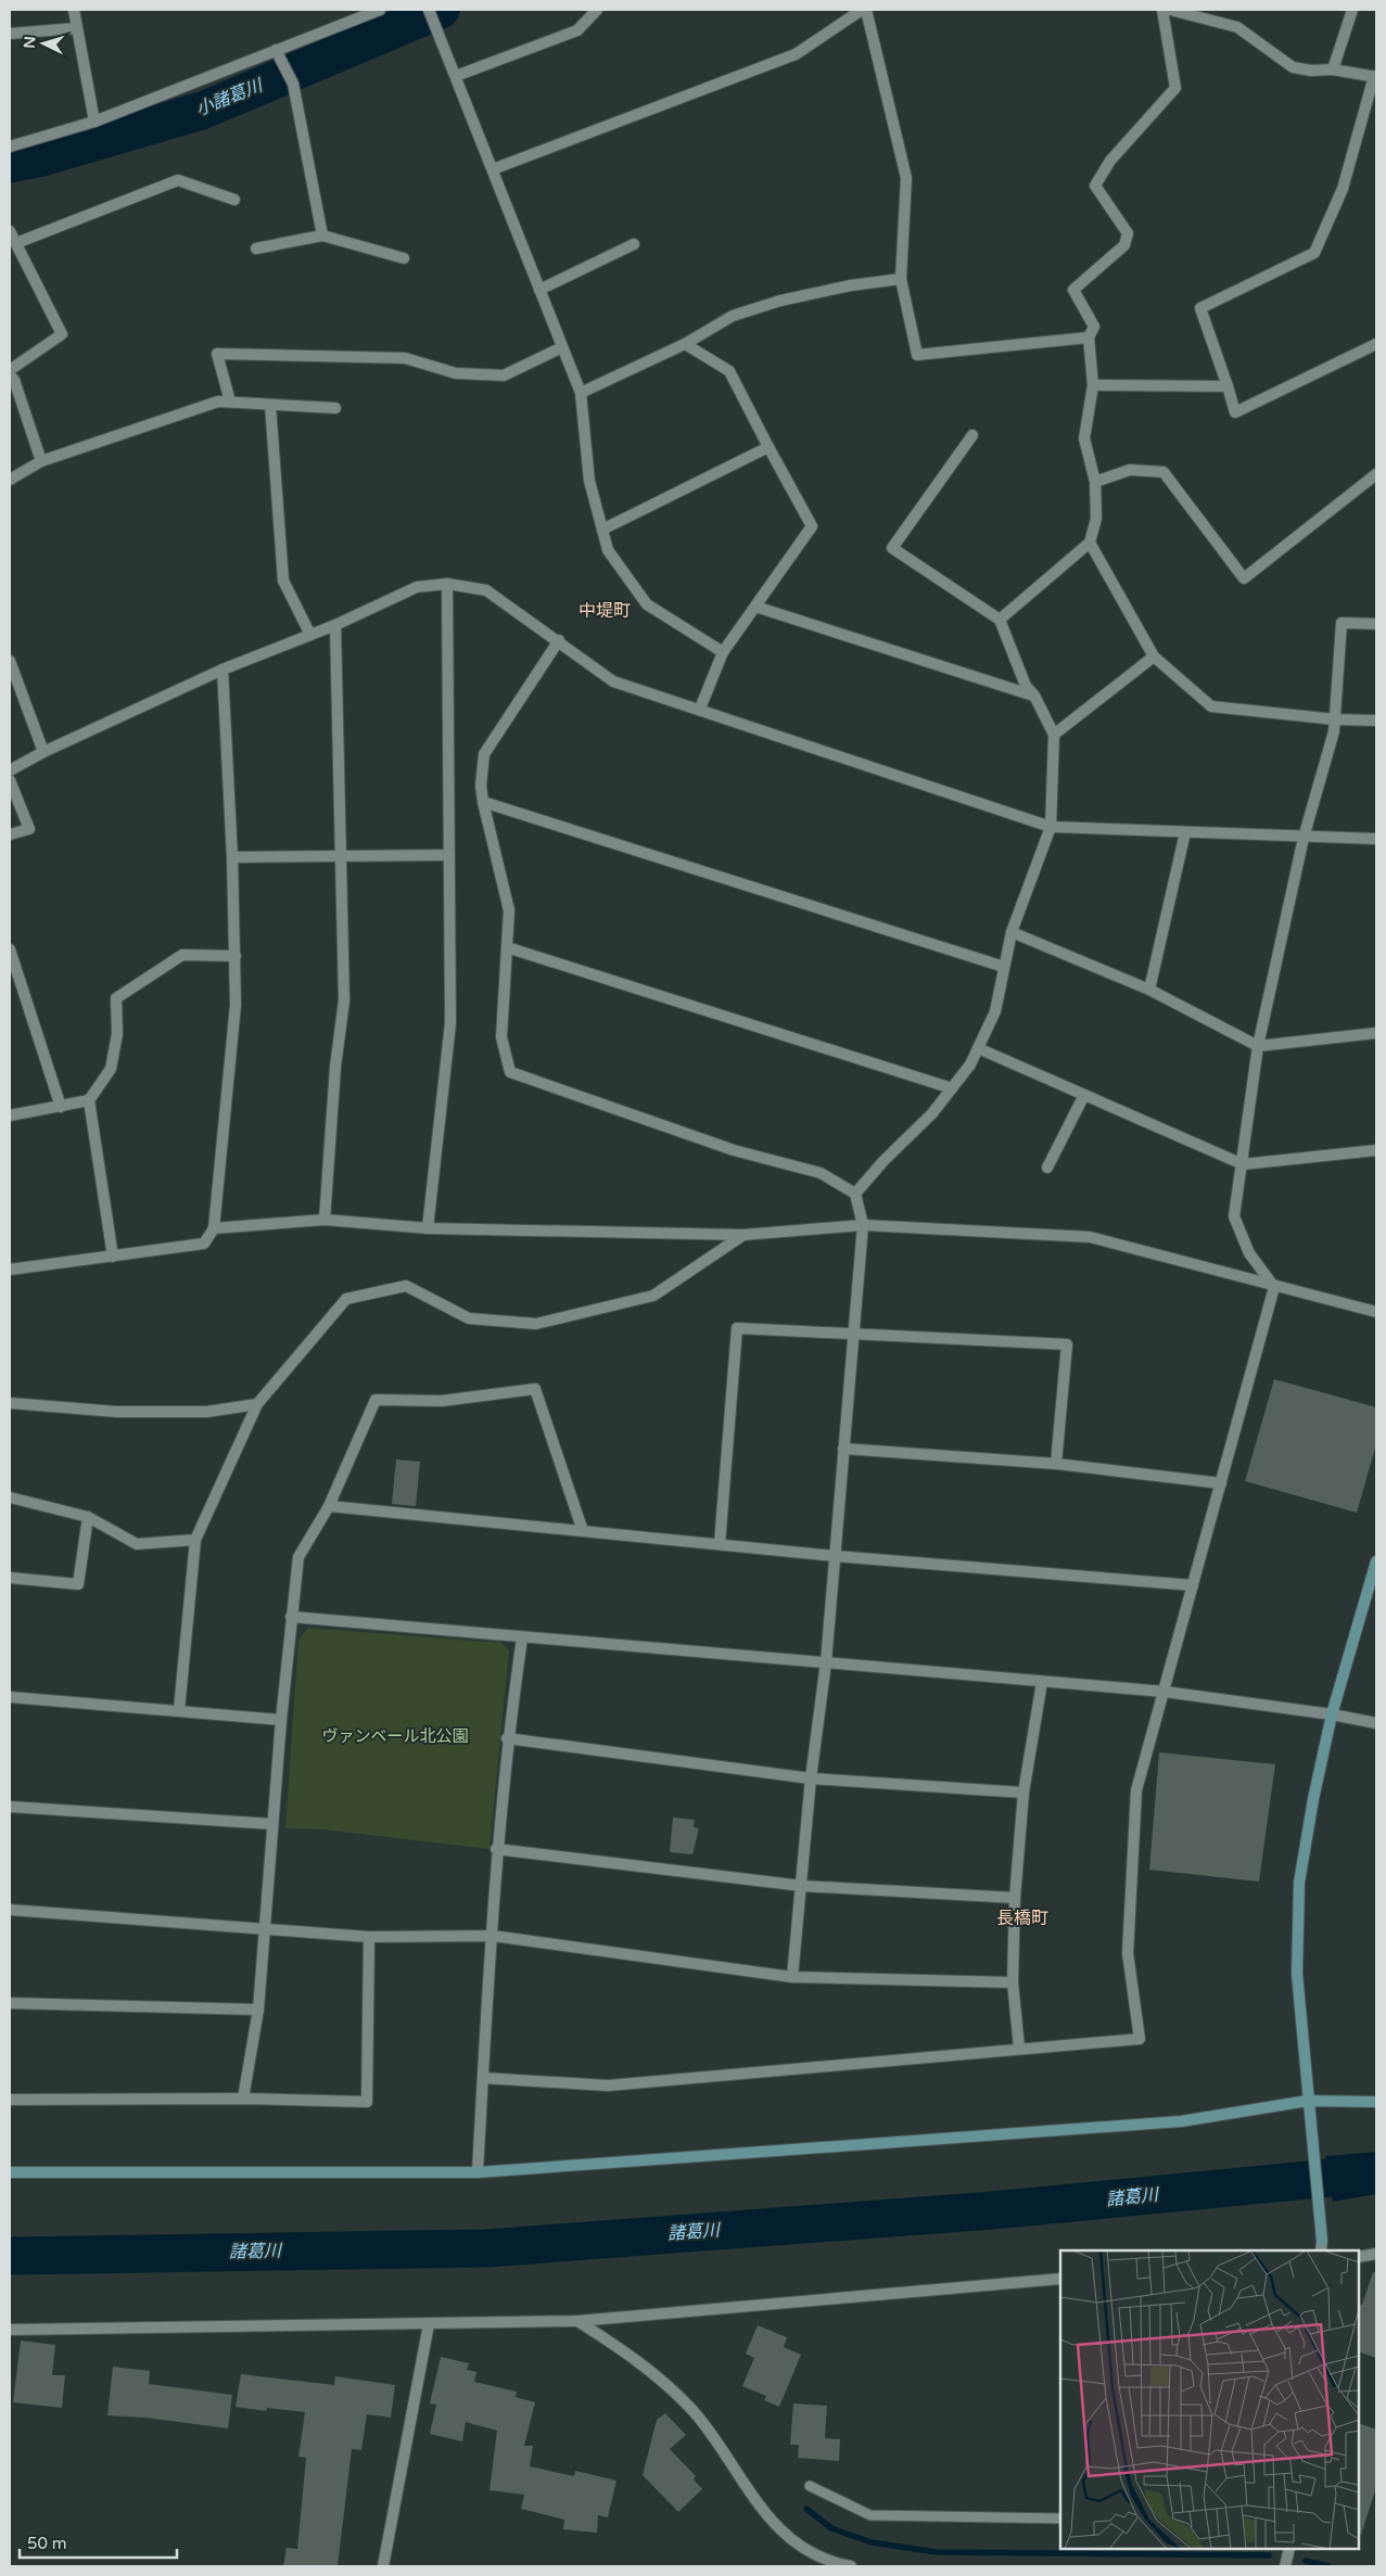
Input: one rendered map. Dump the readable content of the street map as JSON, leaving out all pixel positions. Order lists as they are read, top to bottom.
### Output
{
  "districts": ["中堤町", "長橋町"],
  "water": ["小諸葛川", "諸葛川"],
  "parks": ["ヴァンベール北公園"],
  "scale_bar": "50 m",
  "north": "left"
}
